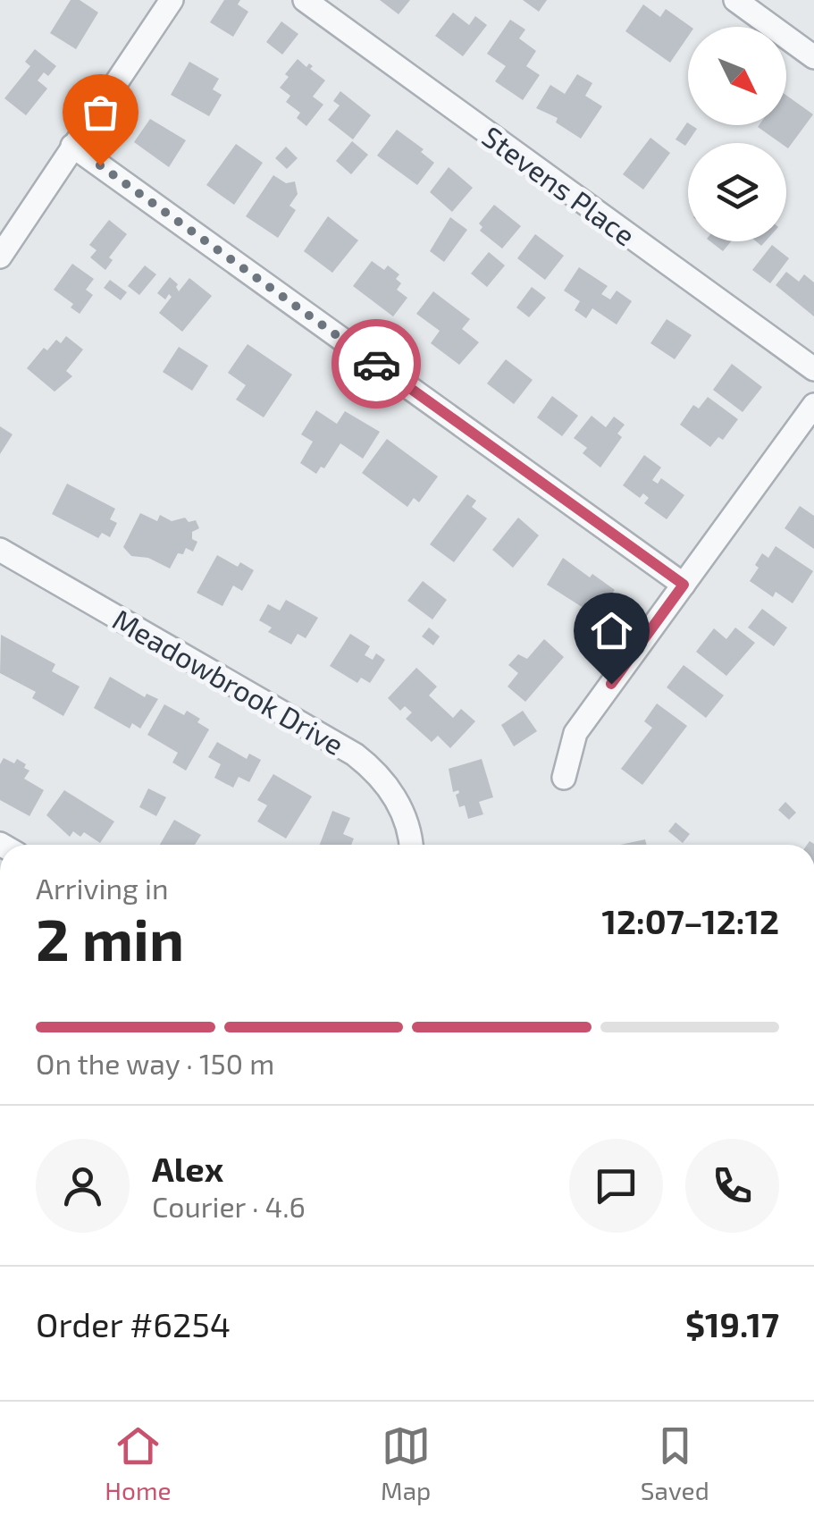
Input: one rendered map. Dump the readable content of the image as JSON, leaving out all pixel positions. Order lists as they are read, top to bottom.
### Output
{
  "streets": {
    "street": ["Stevens Place", "Meadowbrook Drive"]
  },
  "north": "bottom right",
  "page": {
    "heading": ["2 min", "Arriving in", "12:07–12:12"],
    "panel": [
      "Alex",
      "Courier · 4.6",
      "Order #6254",
      "$19.17"
    ],
    "bar": "On the way · 150 m",
    "tabs": ["Home", "Map", "Saved"]
  }
}
